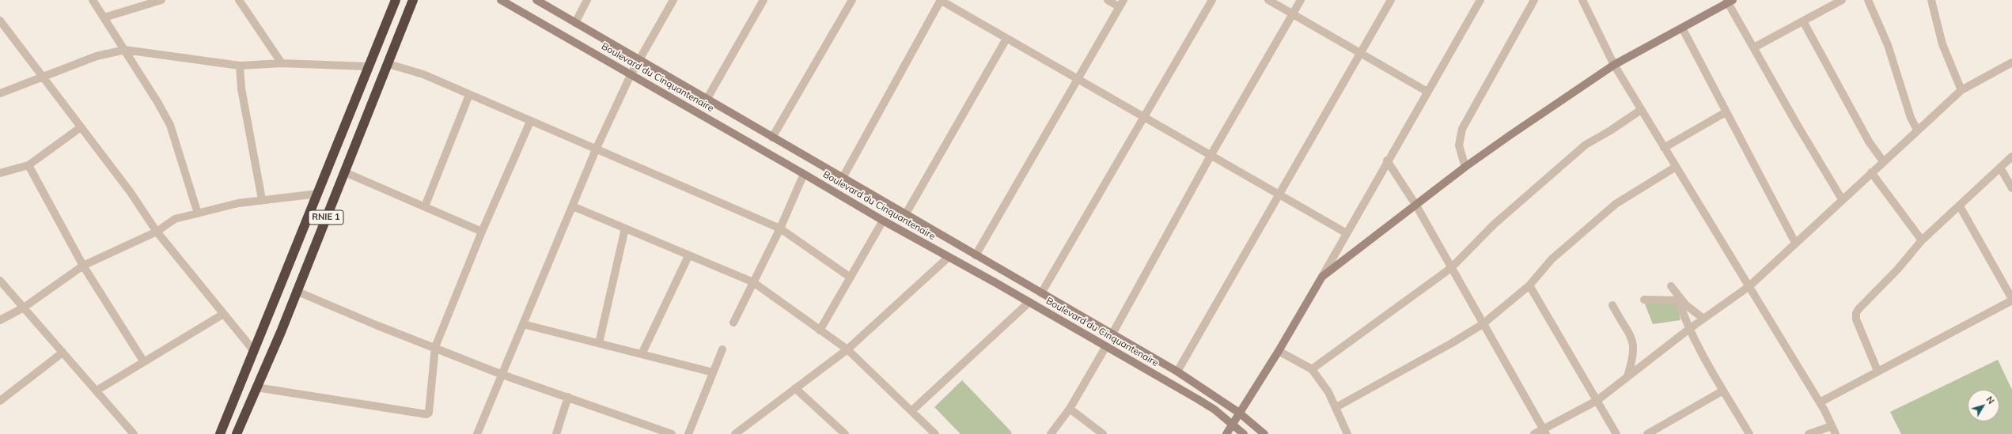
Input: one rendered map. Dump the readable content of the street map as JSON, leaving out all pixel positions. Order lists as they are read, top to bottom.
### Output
{
  "streets": {
    "highway": ["RNIE 1"],
    "main road": ["Boulevard du Cinquantenaire"]
  },
  "north": "top right"
}
